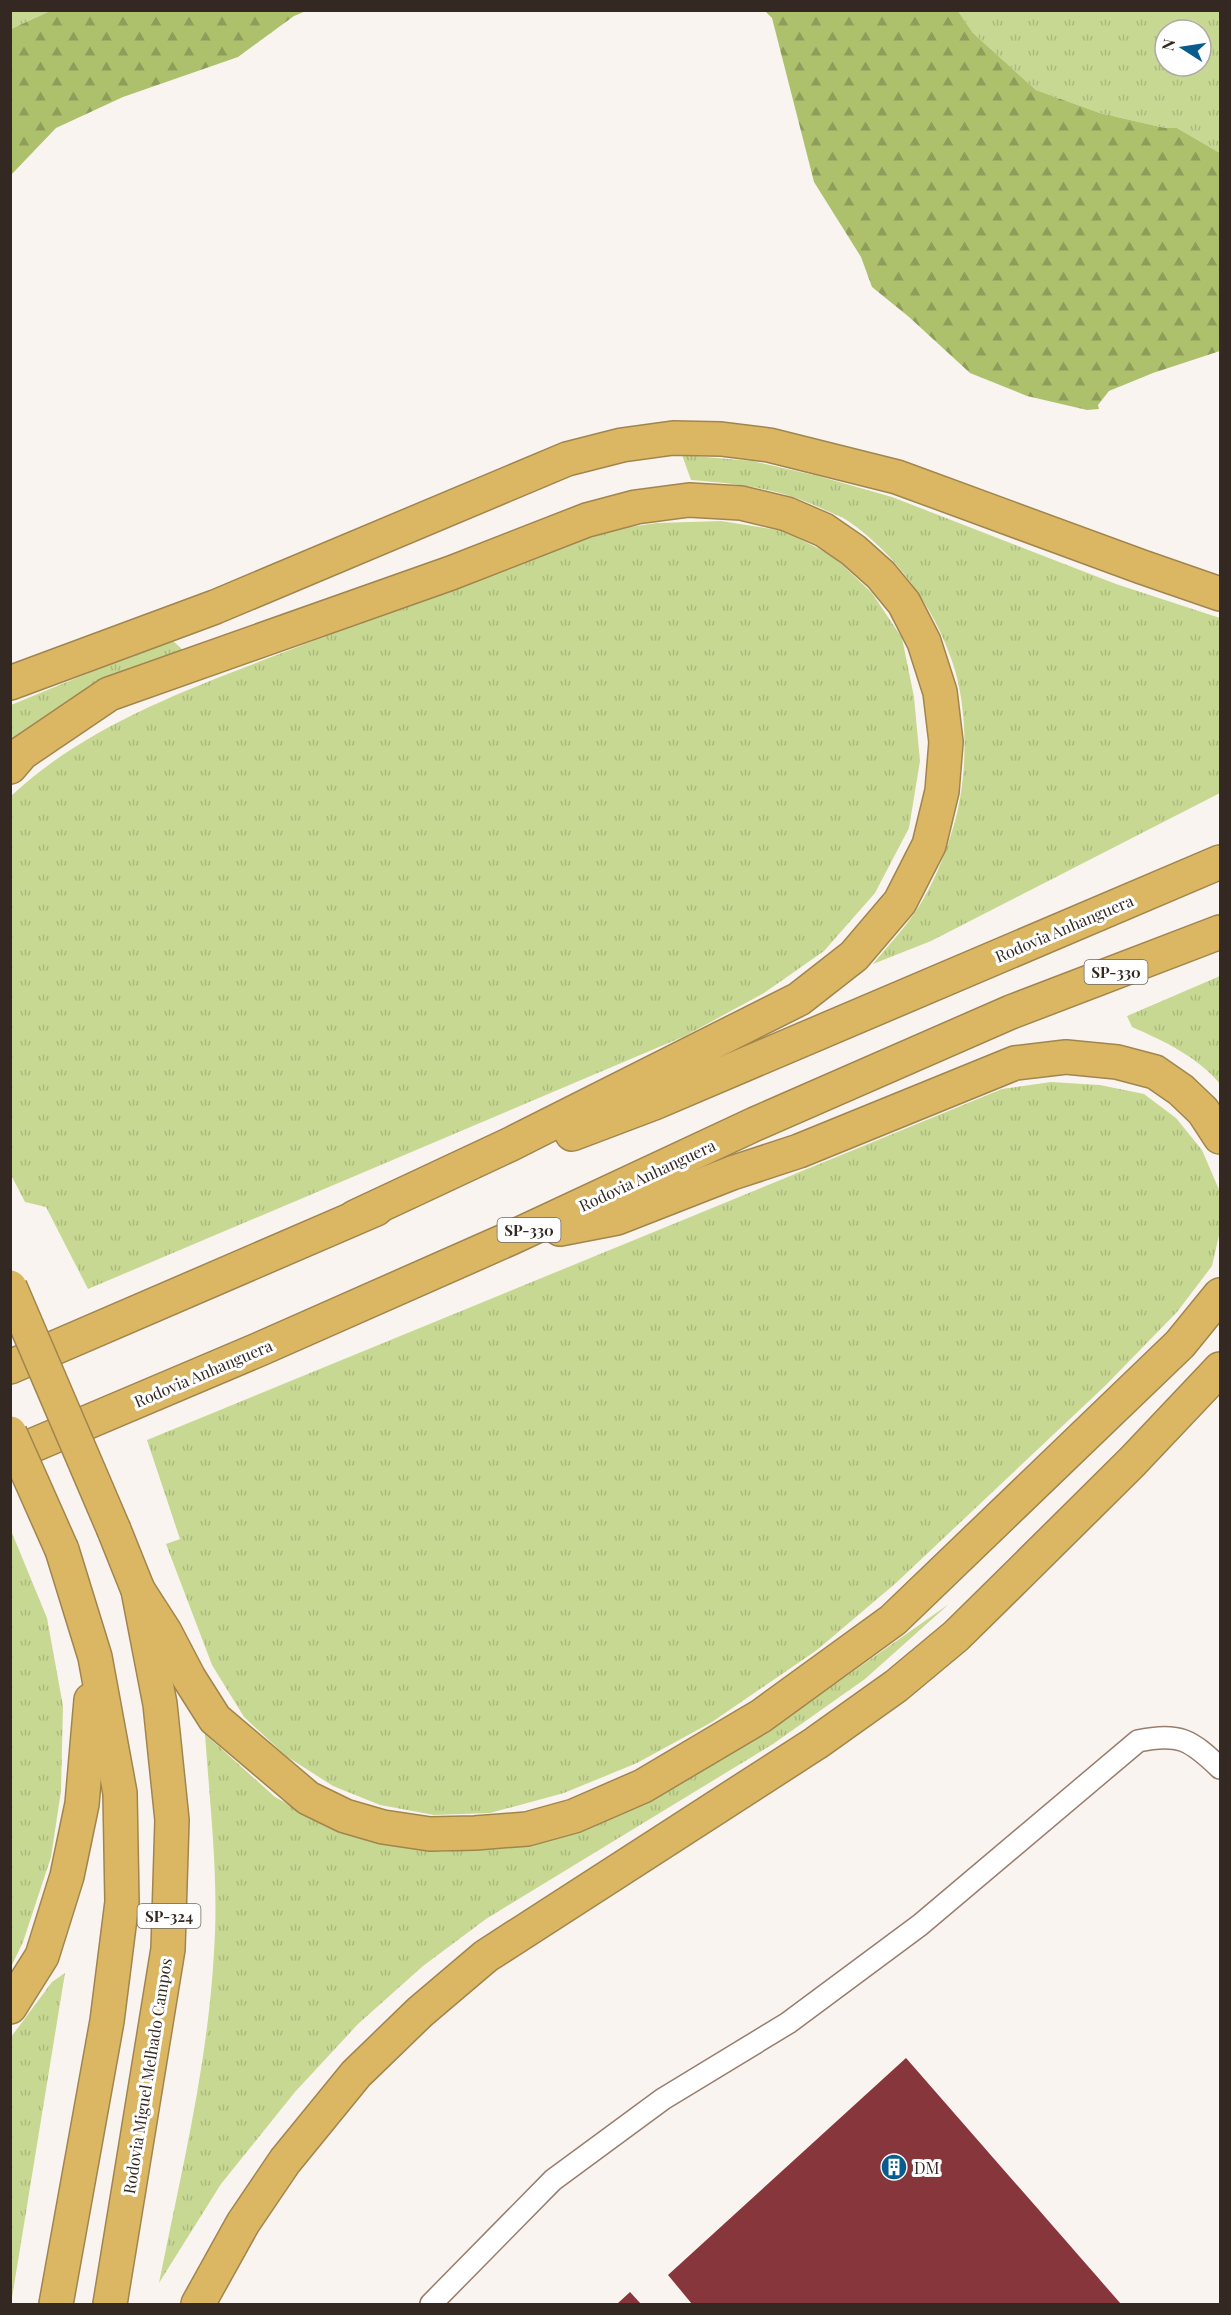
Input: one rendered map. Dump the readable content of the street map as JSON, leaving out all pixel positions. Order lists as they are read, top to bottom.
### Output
{
  "streets": {
    "highway": [
      "Rodovia Anhanguera",
      "SP-330",
      "SP-324",
      "Rodovia Miguel Melhado Campos"
    ]
  },
  "places": {
    "building": ["DM"]
  },
  "north": "left"
}
